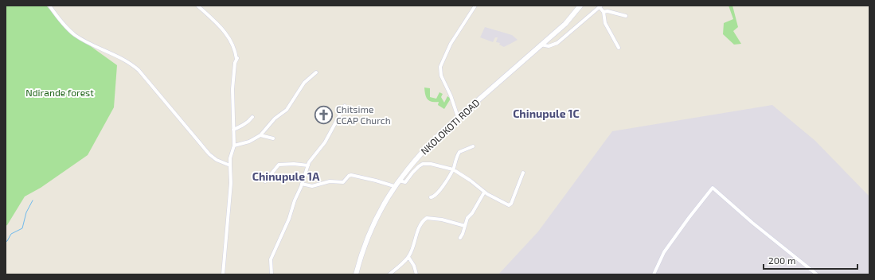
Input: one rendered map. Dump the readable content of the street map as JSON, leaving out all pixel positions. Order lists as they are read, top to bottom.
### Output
{
  "streets": {
    "main road": ["NKOLOKOTI ROAD"]
  },
  "districts": ["Chinupule 1C", "Chinupule 1A"],
  "parks": ["Ndirande forest"],
  "places": {
    "church": ["Chitsime CCAP Church"]
  },
  "scale_bar": "200 m"
}
